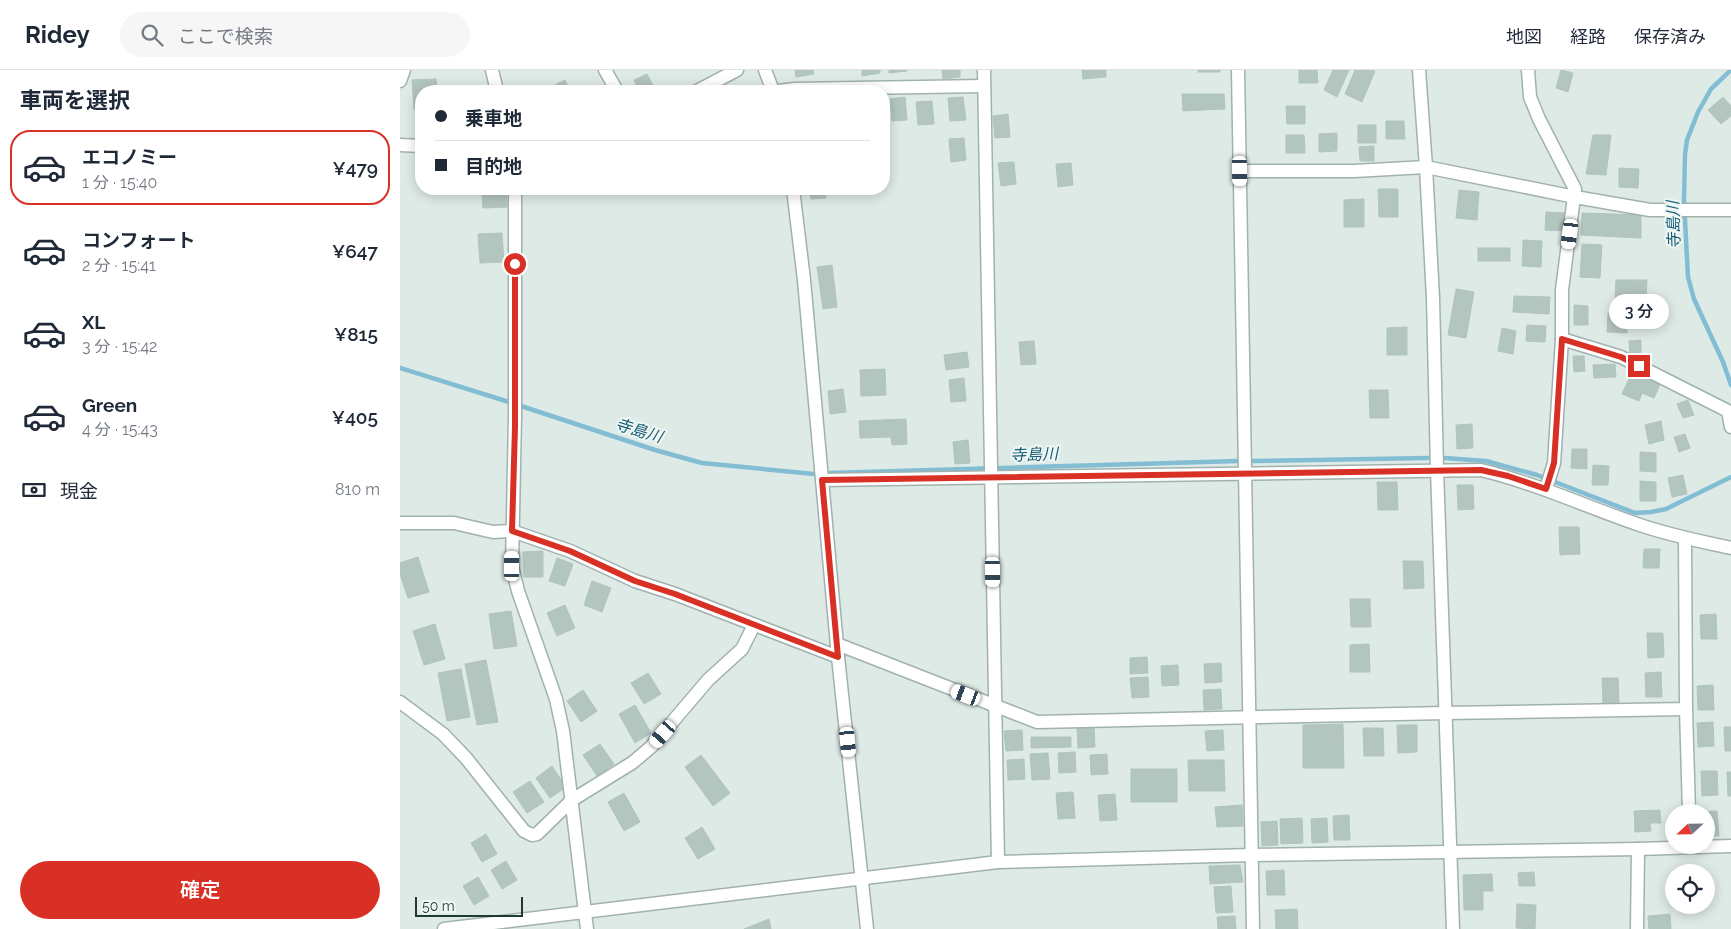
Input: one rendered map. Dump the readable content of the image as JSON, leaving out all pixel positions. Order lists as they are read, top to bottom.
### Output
{
  "water": ["寺島川"],
  "scale_bar": "50 m",
  "north": "left",
  "page": {
    "header": "Ridey",
    "search": "ここで検索",
    "nav": ["地図", "経路", "保存済み"],
    "heading": "車両を選択",
    "banner": ["乗車地", "目的地"],
    "list": [
      {
        "name": "エコノミー",
        "note": "1 分 · 15:40",
        "value": "¥479"
      },
      {
        "name": "コンフォート",
        "note": "2 分 · 15:41",
        "value": "¥647"
      },
      {
        "name": "XL",
        "note": "3 分 · 15:42",
        "value": "¥815"
      },
      {
        "name": "Green",
        "note": "4 分 · 15:43",
        "value": "¥405"
      }
    ],
    "bubble": "3 分",
    "pay": ["現金", "810 m"],
    "buttons": "確定",
    "scale": "50 m"
  }
}
